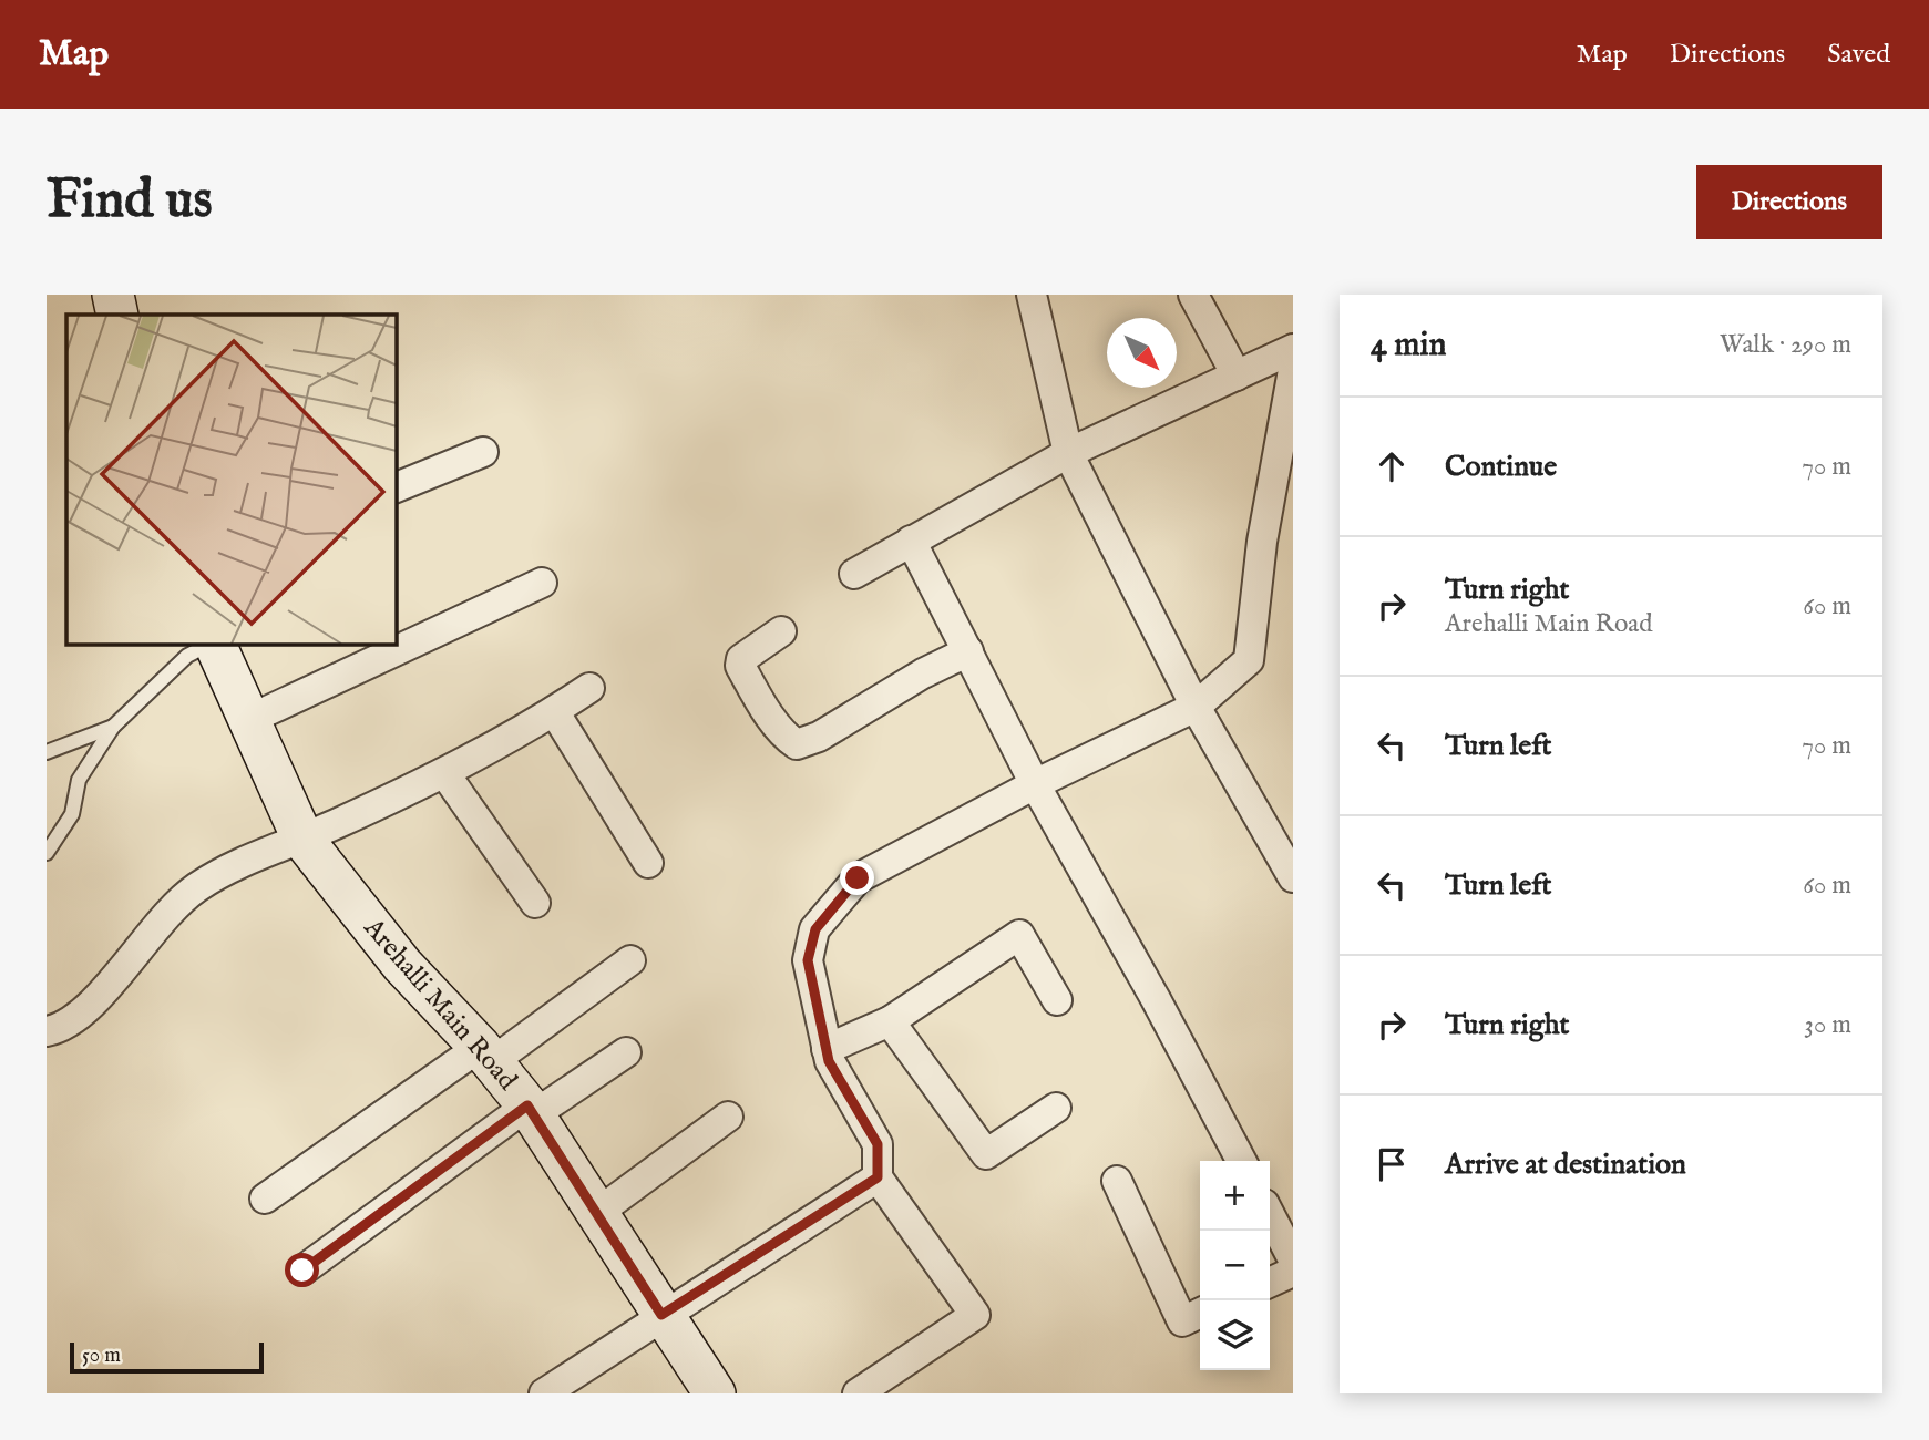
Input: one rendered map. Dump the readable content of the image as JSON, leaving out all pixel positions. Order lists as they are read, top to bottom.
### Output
{
  "streets": {
    "street": ["Arehalli Main Road"]
  },
  "scale_bar": "50 m",
  "north": "bottom right",
  "page": {
    "header": "Map",
    "nav": ["Map", "Directions", "Saved"],
    "buttons": "Directions",
    "title": "Find us",
    "heading": ["4 min", "Walk · 290 m"],
    "list": [
      ["Continue", "70 m"],
      ["Turn right", "Arehalli Main Road", "60 m"],
      ["Turn left", "70 m"],
      ["Turn left", "60 m"],
      ["Turn right", "30 m"],
      "Arrive at destination"
    ],
    "map_buttons": ["+", "−"],
    "scale": "50 m"
  }
}
